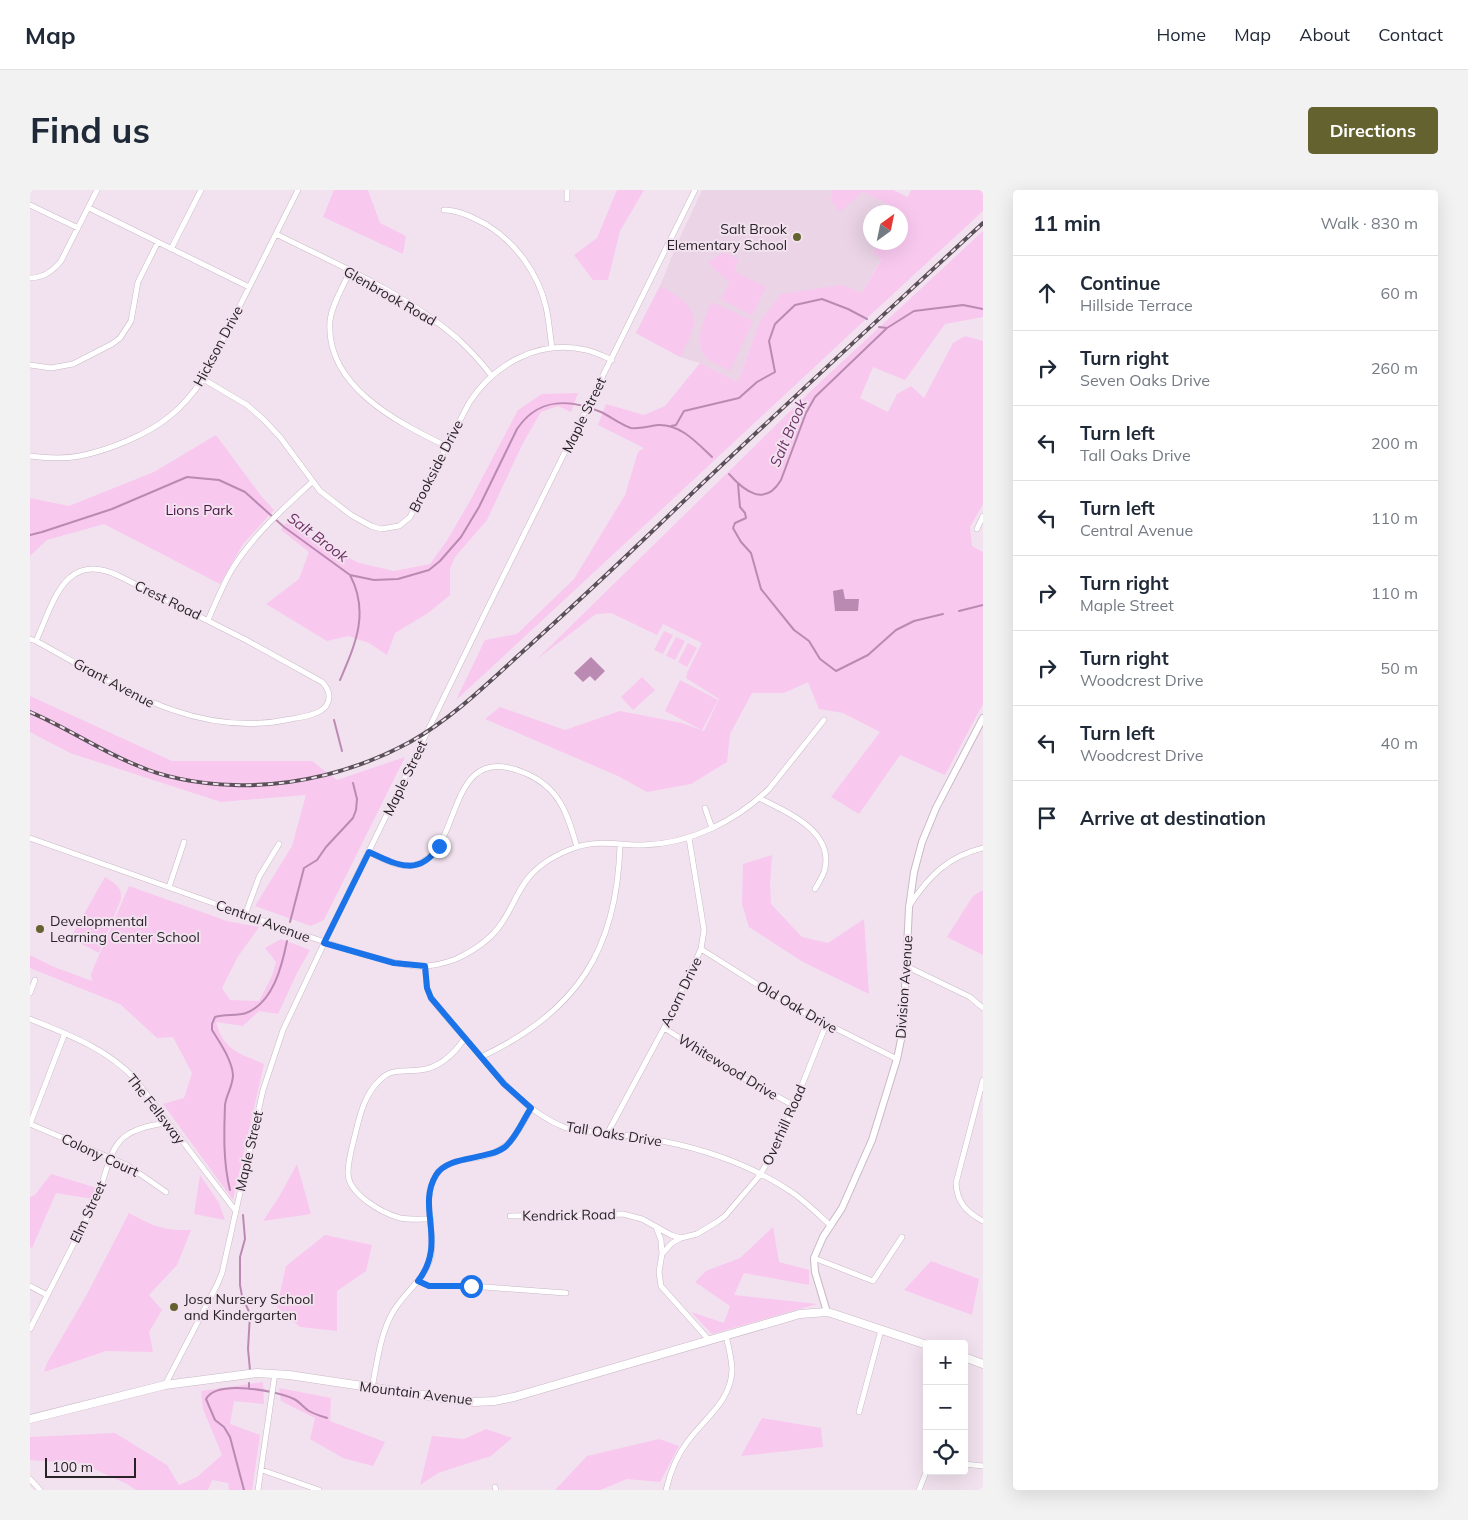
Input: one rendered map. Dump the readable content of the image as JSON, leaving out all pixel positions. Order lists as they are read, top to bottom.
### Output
{
  "streets": {
    "main road": ["Mountain Avenue"],
    "street": [
      "Glenbrook Road",
      "Hickson Drive",
      "Maple Street",
      "Brookside Drive",
      "Crest Road",
      "Grant Avenue",
      "Central Avenue",
      "Division Avenue",
      "Acorn Drive",
      "Old Oak Drive",
      "Whitewood Drive",
      "The Fellsway",
      "Overhill Road",
      "Tall Oaks Drive",
      "Colony Court",
      "Elm Street",
      "Kendrick Road"
    ]
  },
  "crossings": [
    ["Glenbrook Road", "Hickson Drive"],
    ["Glenbrook Road", "Brookside Drive"],
    ["Hickson Drive", "Brookside Drive"],
    ["Maple Street", "Brookside Drive"],
    ["Maple Street", "Central Avenue"],
    ["Maple Street", "The Fellsway"],
    ["Maple Street", "Mountain Avenue"],
    ["Crest Road", "Grant Avenue"],
    ["Central Avenue", "Acorn Drive"],
    ["Central Avenue", "Tall Oaks Drive"],
    ["Division Avenue", "Old Oak Drive"],
    ["Division Avenue", "Tall Oaks Drive"],
    ["Acorn Drive", "Old Oak Drive"],
    ["Acorn Drive", "Whitewood Drive"],
    ["Acorn Drive", "Tall Oaks Drive"],
    ["Old Oak Drive", "Overhill Road"],
    ["Whitewood Drive", "Overhill Road"],
    ["The Fellsway", "Elm Street"],
    ["Overhill Road", "Tall Oaks Drive"],
    ["Overhill Road", "Kendrick Road"],
    ["Colony Court", "Elm Street"]
  ],
  "water": ["Salt Brook"],
  "parks": ["Lions Park"],
  "places": ["Salt Brook Elementary School", "Developmental Learning Center School", "Josa Nursery School and Kindergarten"],
  "scale_bar": "100 m",
  "north": "top right",
  "page": {
    "header": "Map",
    "nav": [
      "Home",
      "Map",
      "About",
      "Contact"
    ],
    "buttons": "Directions",
    "title": "Find us",
    "heading": ["11 min", "Walk · 830 m"],
    "list": [
      ["Continue", "Hillside Terrace", "60 m"],
      ["Turn right", "Seven Oaks Drive", "260 m"],
      ["Turn left", "Tall Oaks Drive", "200 m"],
      ["Turn left", "Central Avenue", "110 m"],
      ["Turn right", "Maple Street", "110 m"],
      ["Turn right", "Woodcrest Drive", "50 m"],
      ["Turn left", "Woodcrest Drive", "40 m"],
      "Arrive at destination"
    ],
    "map_buttons": ["+", "−"],
    "scale": "100 m"
  }
}
